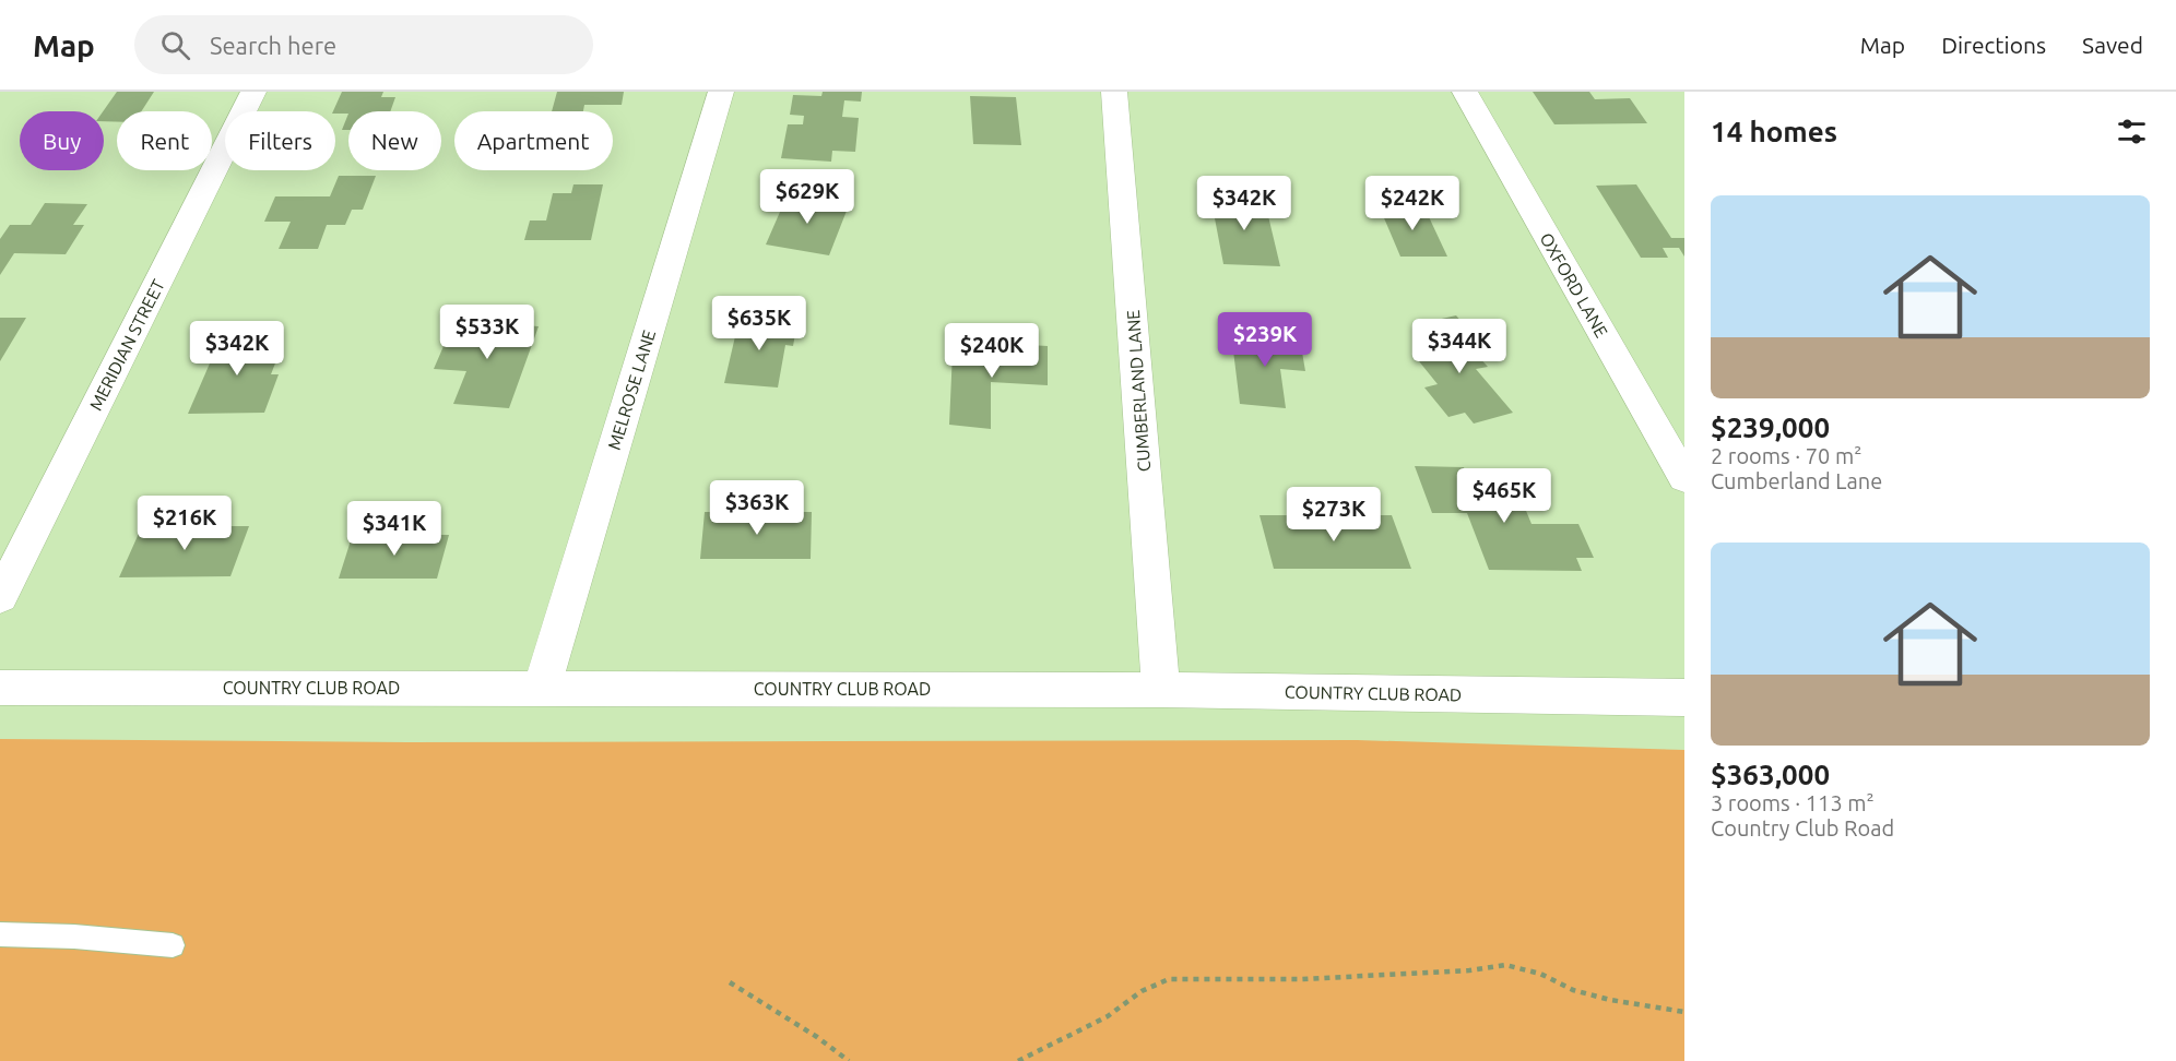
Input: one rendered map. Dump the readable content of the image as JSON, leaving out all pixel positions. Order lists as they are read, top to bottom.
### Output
{
  "streets": {
    "street": [
      "OXFORD LANE",
      "MERIDIAN STREET",
      "MELROSE LANE",
      "CUMBERLAND LANE",
      "COUNTRY CLUB ROAD"
    ]
  },
  "crossings": [
    ["MELROSE LANE", "COUNTRY CLUB ROAD"],
    ["CUMBERLAND LANE", "COUNTRY CLUB ROAD"]
  ],
  "page": {
    "header": "Map",
    "search": "Search here",
    "nav": ["Map", "Directions", "Saved"],
    "heading": "14 homes",
    "chip": [
      "Buy",
      "Rent",
      "Filters",
      "New",
      "Apartment"
    ],
    "price": [
      "$629K",
      "$342K",
      "$242K",
      "$635K",
      "$533K",
      "$239K",
      "$344K",
      "$342K",
      "$240K",
      "$465K",
      "$363K",
      "$273K",
      "$216K",
      "$341K"
    ],
    "list": [
      {
        "name": "$239,000",
        "note": "2 rooms · 70 m² · Cumberland Lane"
      },
      {
        "name": "$363,000",
        "note": "3 rooms · 113 m² · Country Club Road"
      }
    ]
  }
}
